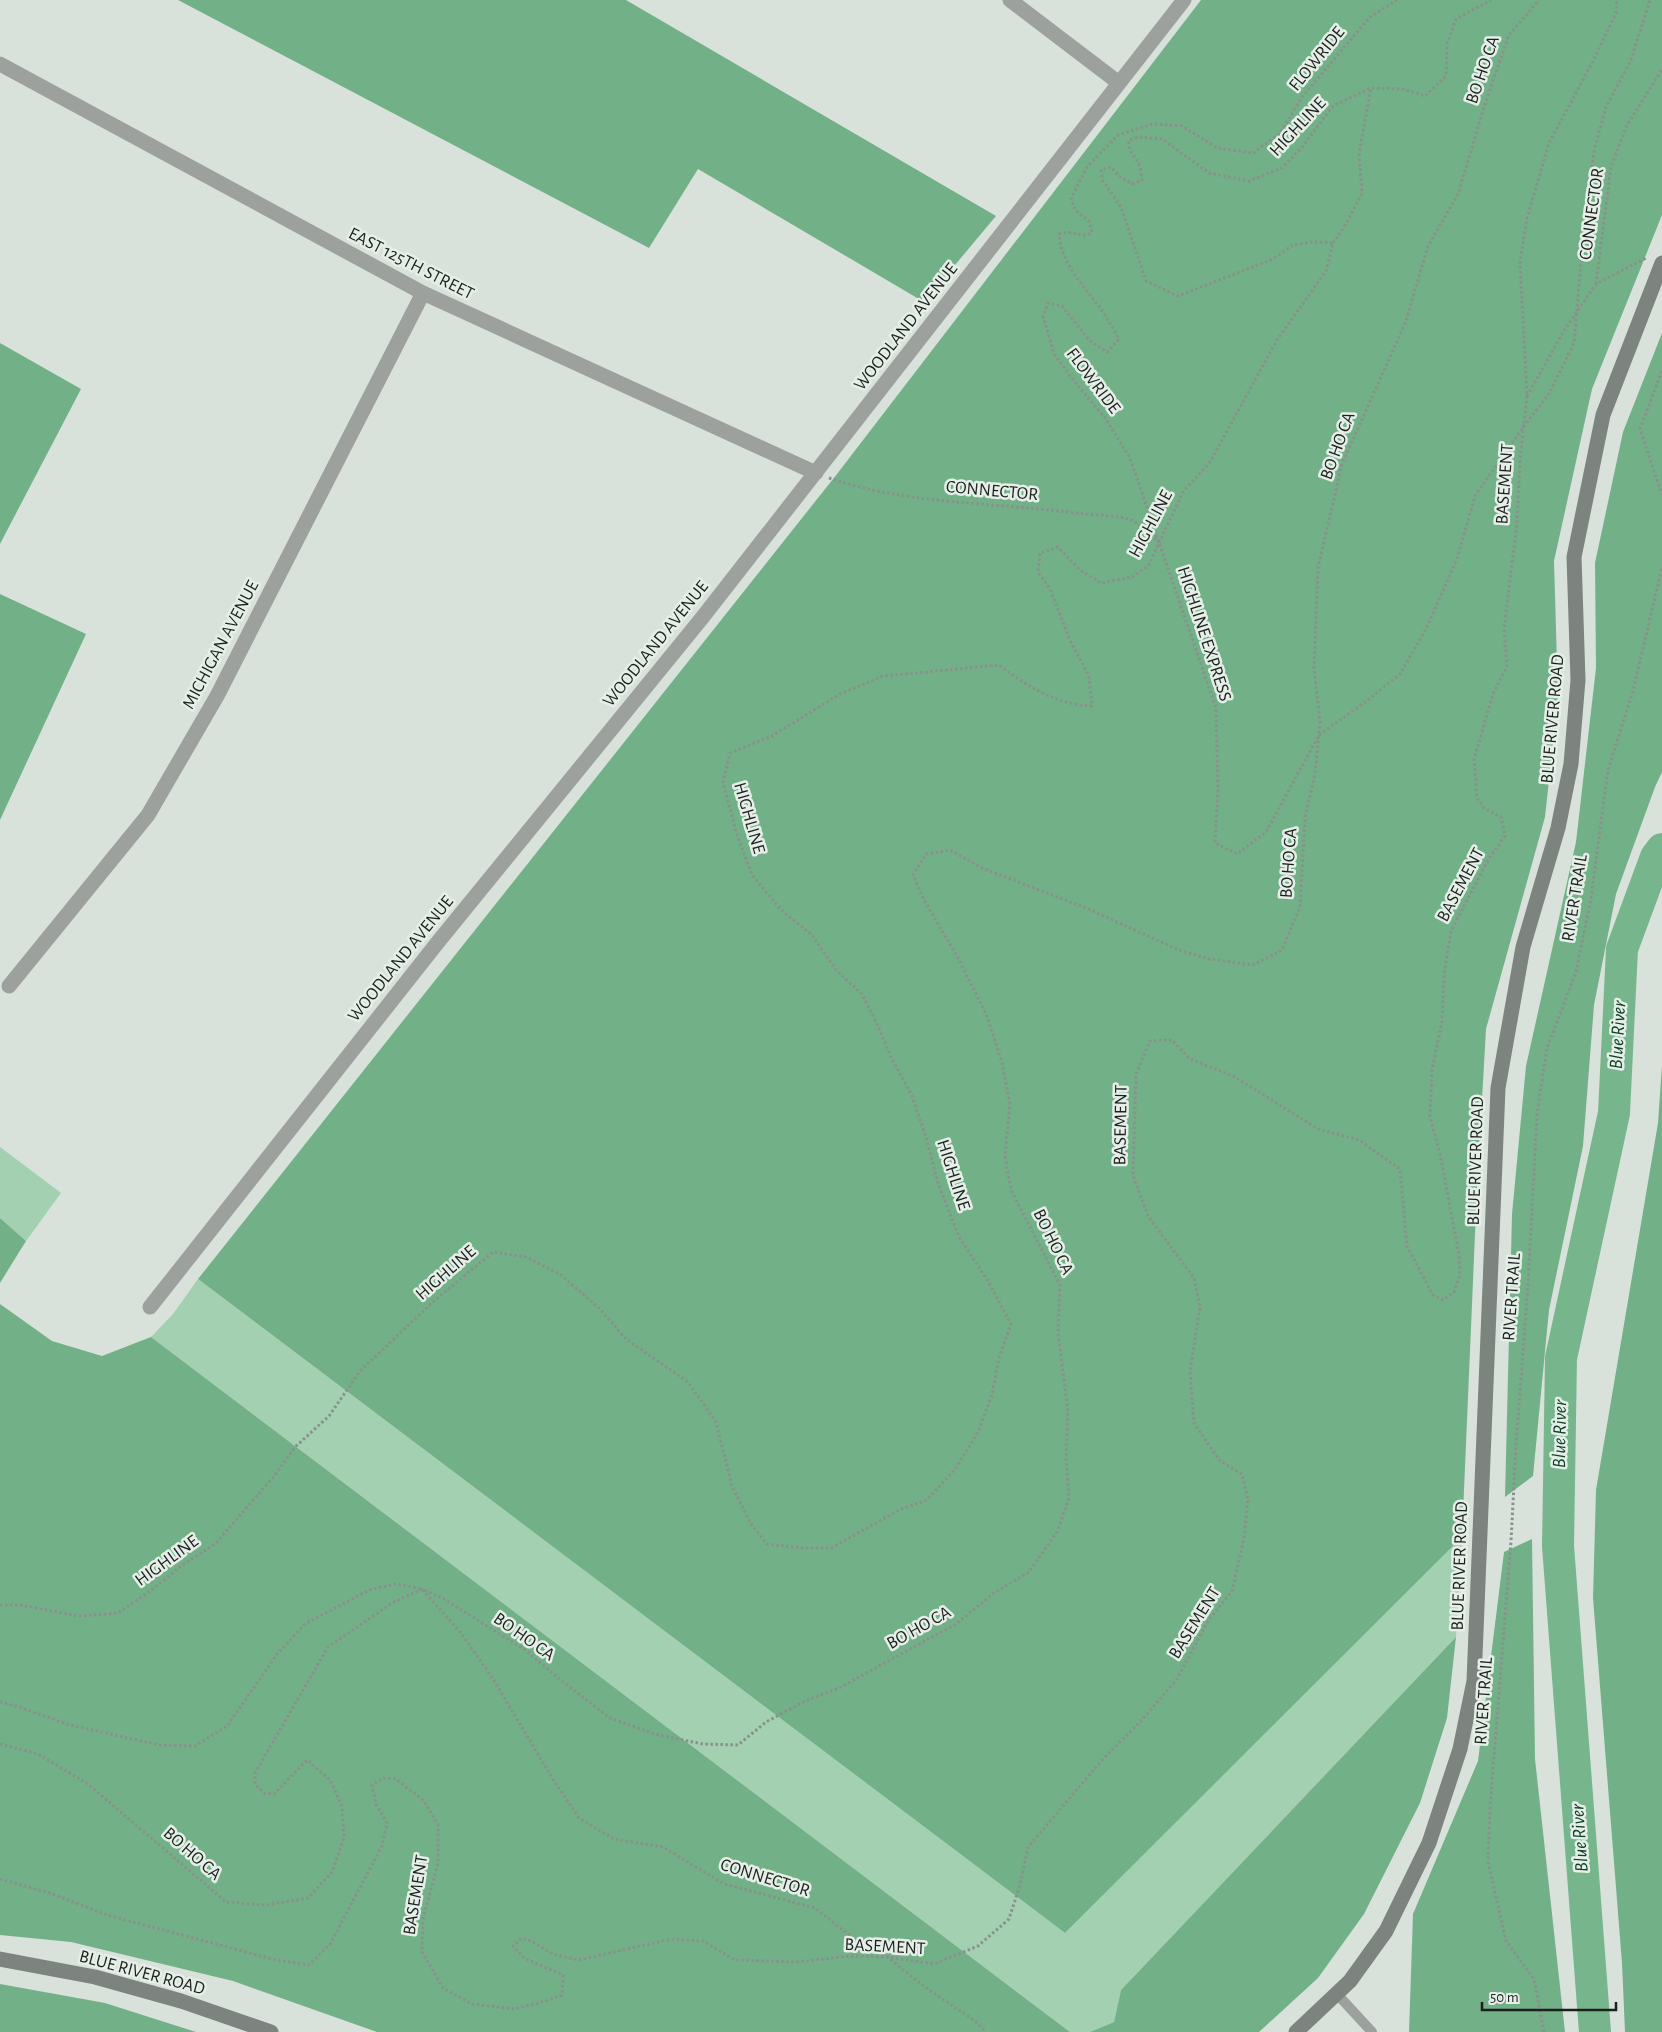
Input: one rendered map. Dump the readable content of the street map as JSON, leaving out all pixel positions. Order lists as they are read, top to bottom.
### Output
{
  "streets": {
    "street": [
      "EAST 125TH STREET",
      "WOODLAND AVENUE",
      "MICHIGAN AVENUE",
      "BLUE RIVER ROAD"
    ],
    "path": [
      "FLOWRIDE",
      "BO HO CA",
      "HIGHLINE",
      "CONNECTOR",
      "BASEMENT",
      "HIGHLINE EXPRESS",
      "RIVER TRAIL"
    ]
  },
  "crossings": [
    ["FLOWRIDE", "HIGHLINE"],
    ["FLOWRIDE", "CONNECTOR"],
    ["FLOWRIDE", "HIGHLINE EXPRESS"],
    ["BO HO CA", "CONNECTOR"],
    ["BO HO CA", "HIGHLINE EXPRESS"],
    ["HIGHLINE", "CONNECTOR"],
    ["HIGHLINE", "HIGHLINE EXPRESS"],
    ["CONNECTOR", "EAST 125TH STREET"],
    ["CONNECTOR", "WOODLAND AVENUE"],
    ["CONNECTOR", "BASEMENT"],
    ["CONNECTOR", "HIGHLINE EXPRESS"],
    ["CONNECTOR", "BLUE RIVER ROAD"],
    ["EAST 125TH STREET", "WOODLAND AVENUE"],
    ["EAST 125TH STREET", "MICHIGAN AVENUE"],
    ["BASEMENT", "HIGHLINE EXPRESS"]
  ],
  "water": ["Blue River"],
  "scale_bar": "50 m"
}
